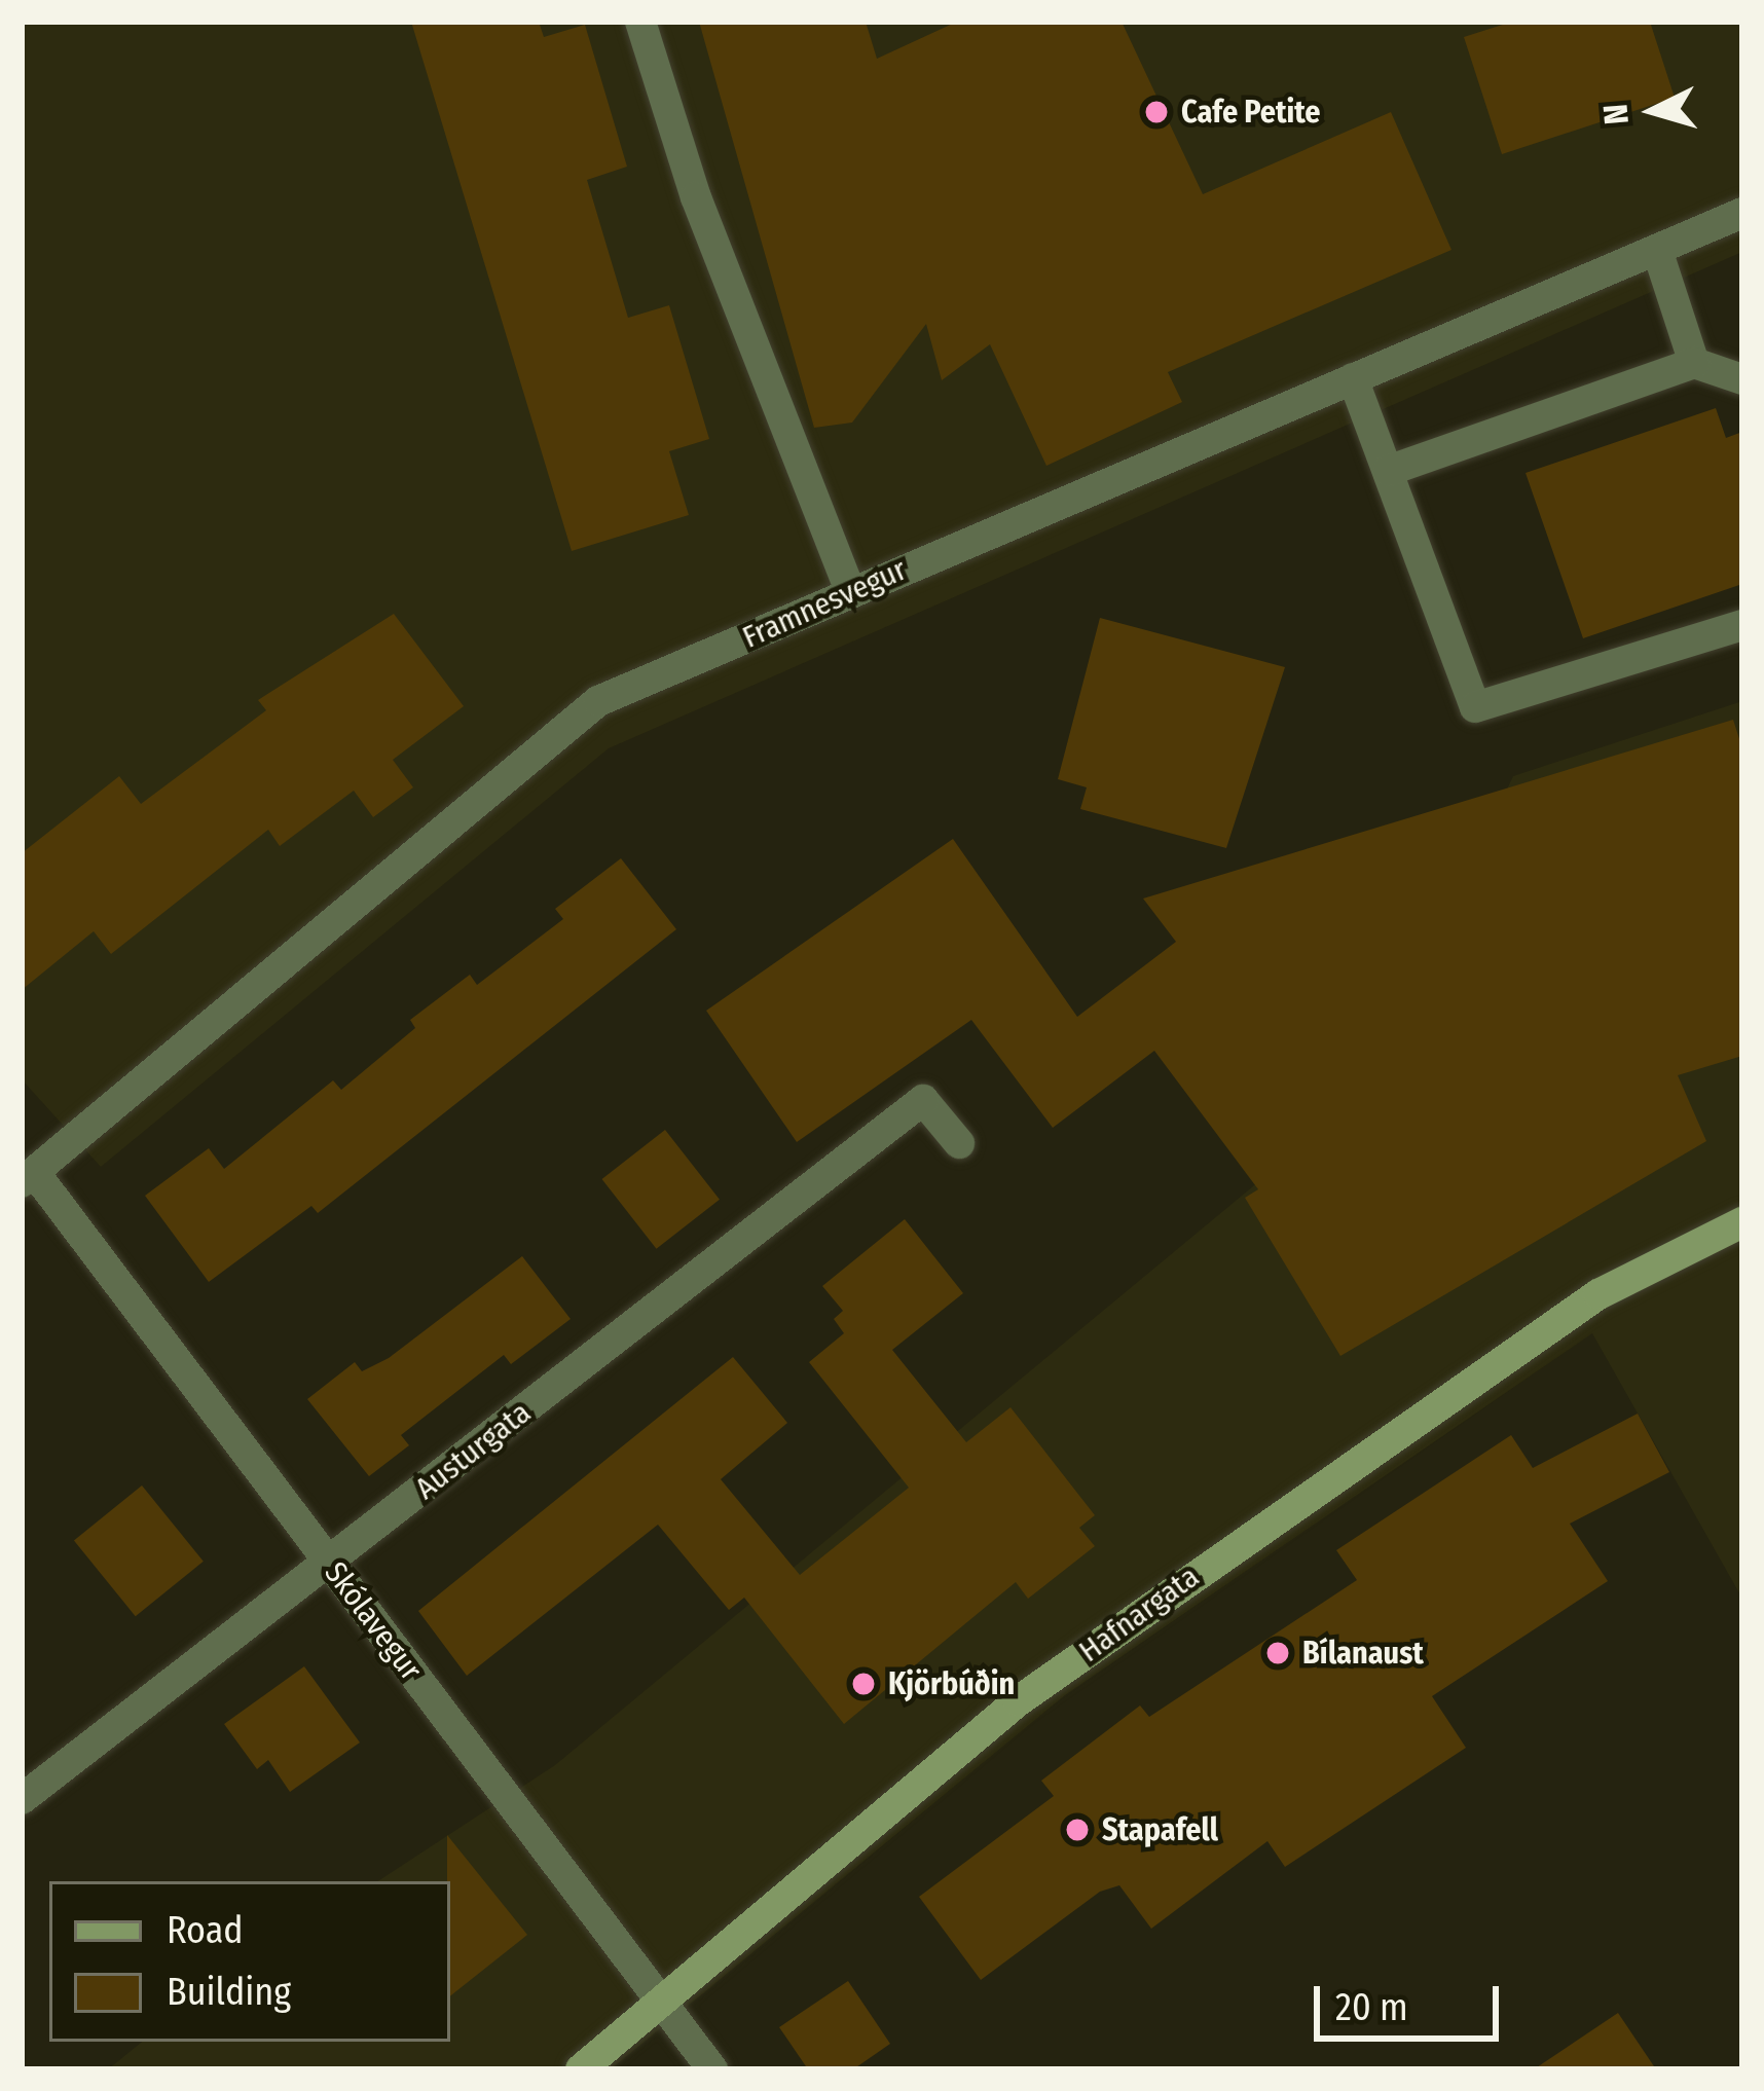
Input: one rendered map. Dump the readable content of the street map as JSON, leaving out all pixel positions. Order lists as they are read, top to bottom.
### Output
{
  "streets": {
    "street": [
      "Framnesvegur",
      "Austurgata",
      "Hafnargata",
      "Skólavegur"
    ]
  },
  "crossings": [
    ["Framnesvegur", "Skólavegur"],
    ["Austurgata", "Skólavegur"],
    ["Hafnargata", "Skólavegur"]
  ],
  "places": [
    "Cafe Petite",
    "Bílanaust",
    "Kjörbúðin",
    "Stapafell"
  ],
  "legend": ["Road", "Building"],
  "scale_bar": "20 m",
  "north": "left"
}
